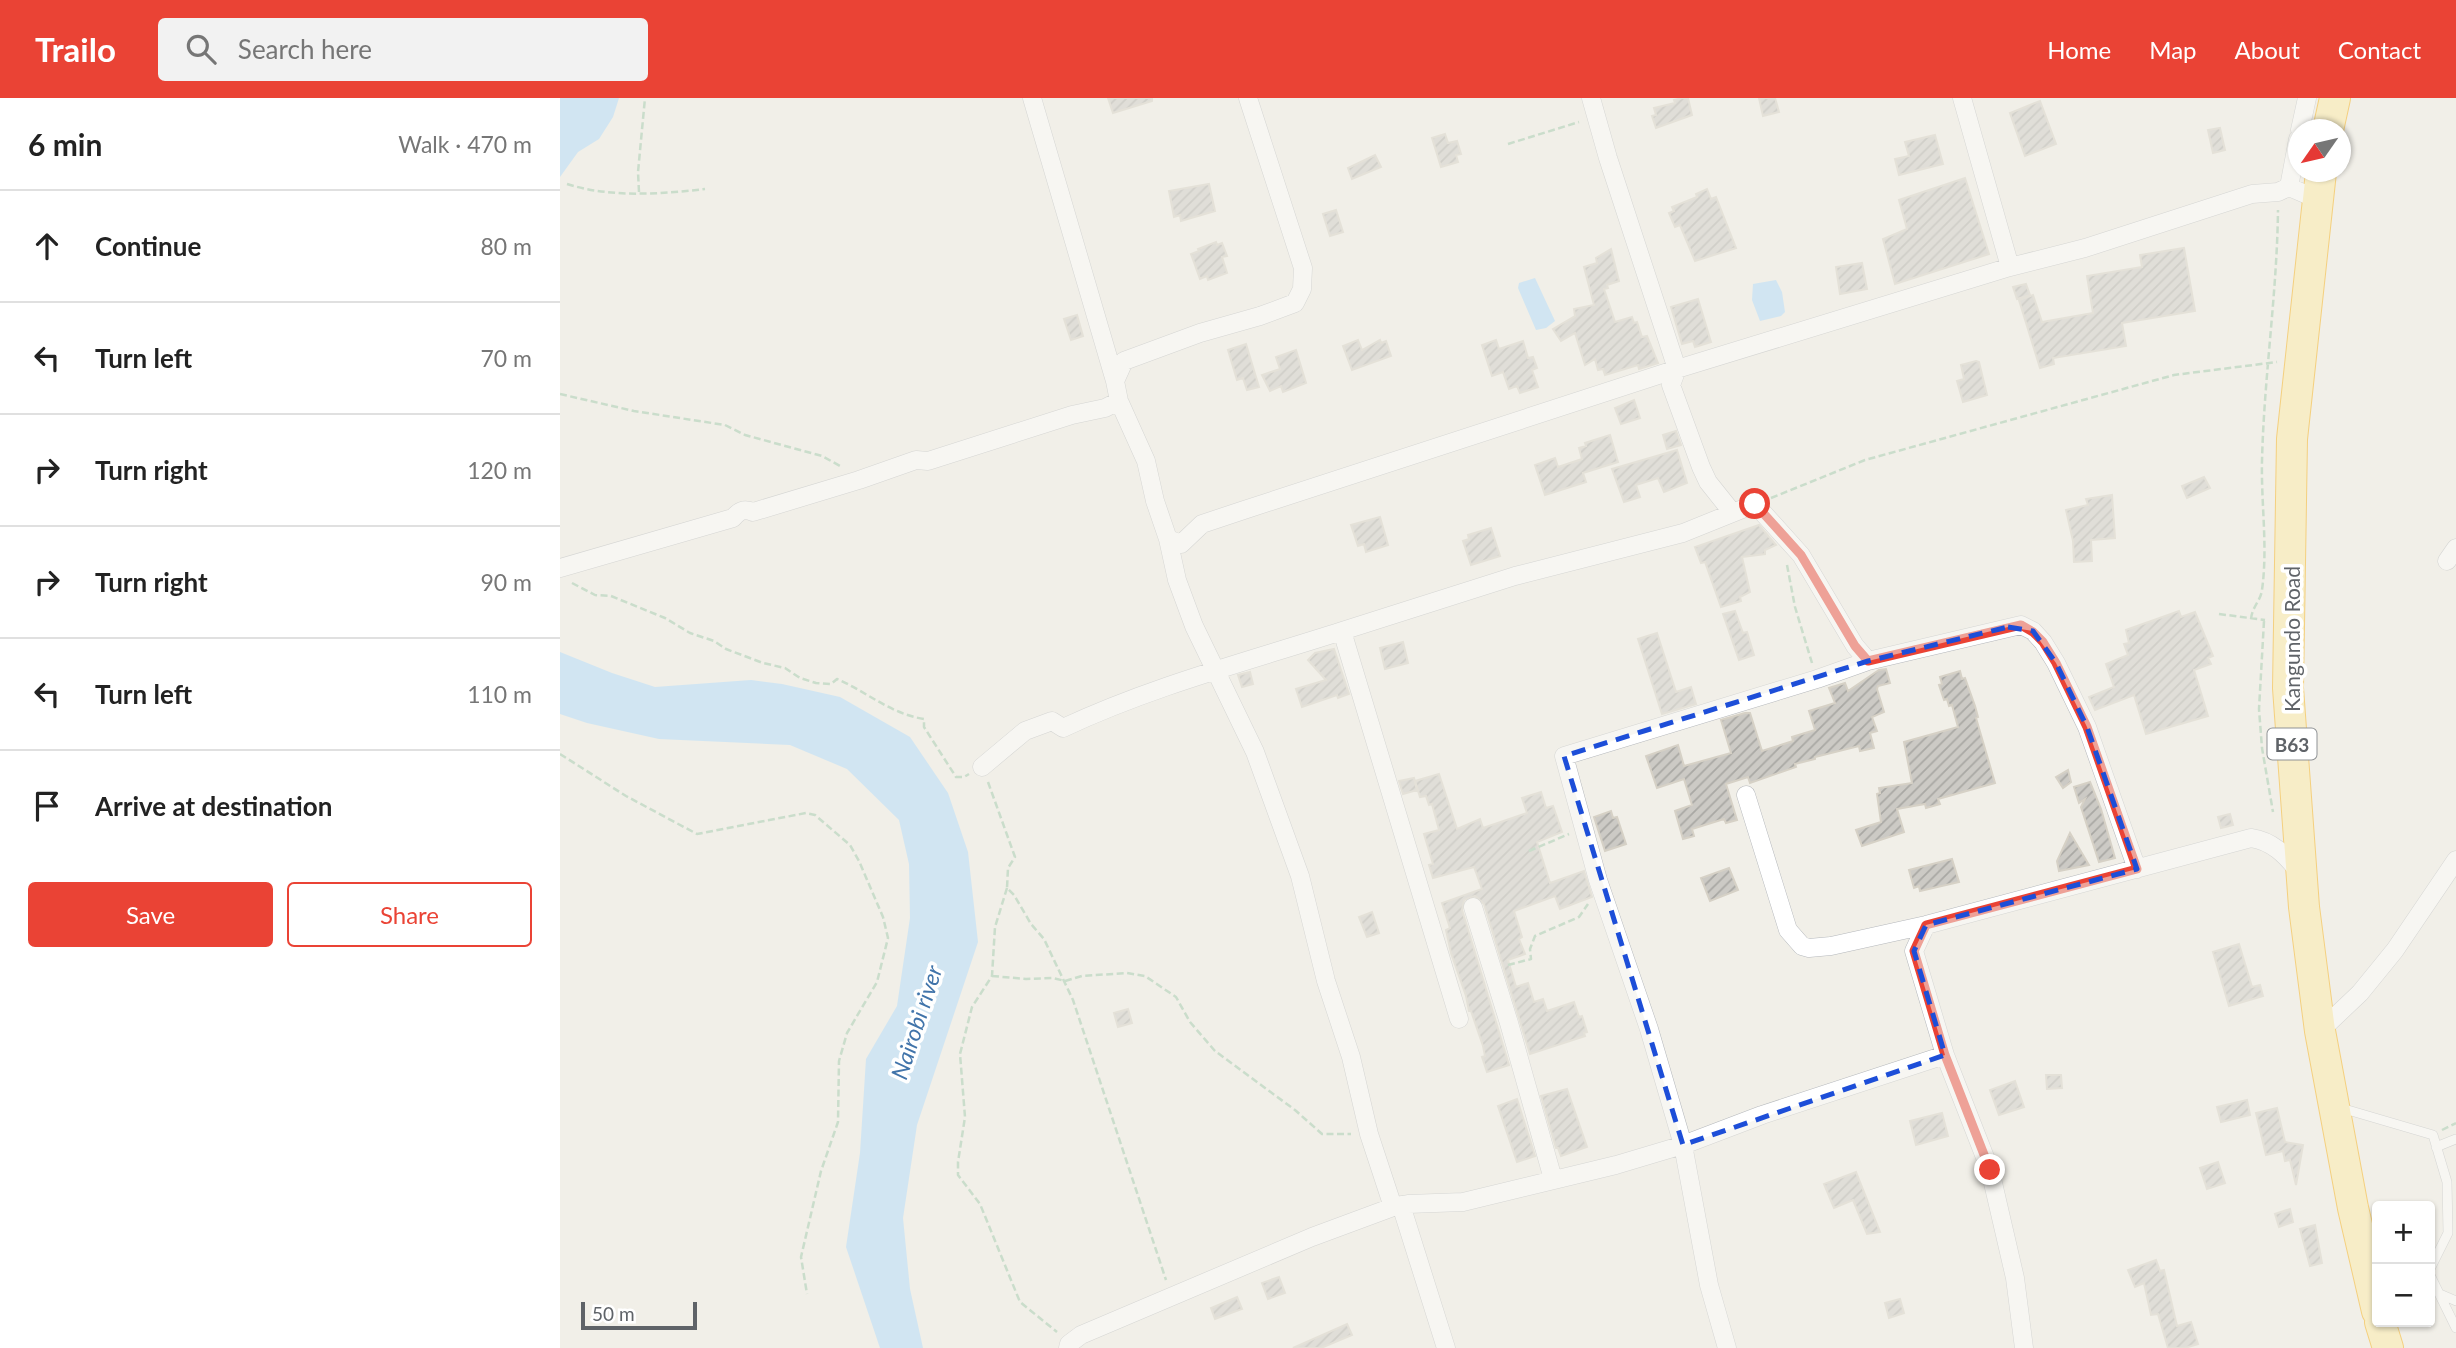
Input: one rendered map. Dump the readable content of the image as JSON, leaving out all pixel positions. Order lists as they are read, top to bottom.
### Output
{
  "streets": {
    "highway": ["Kangundo Road", "B63"]
  },
  "water": ["Nairobi river"],
  "scale_bar": "50 m",
  "north": "bottom left",
  "page": {
    "header": "Trailo",
    "search": "Search here",
    "nav": [
      "Home",
      "Map",
      "About",
      "Contact"
    ],
    "heading": ["6 min", "Walk · 470 m"],
    "list": [
      ["Continue", "80 m"],
      ["Turn left", "70 m"],
      ["Turn right", "120 m"],
      ["Turn right", "90 m"],
      ["Turn left", "110 m"],
      "Arrive at destination"
    ],
    "buttons": ["Save", "Share"],
    "map_buttons": ["+", "−"],
    "scale": "50 m"
  }
}
